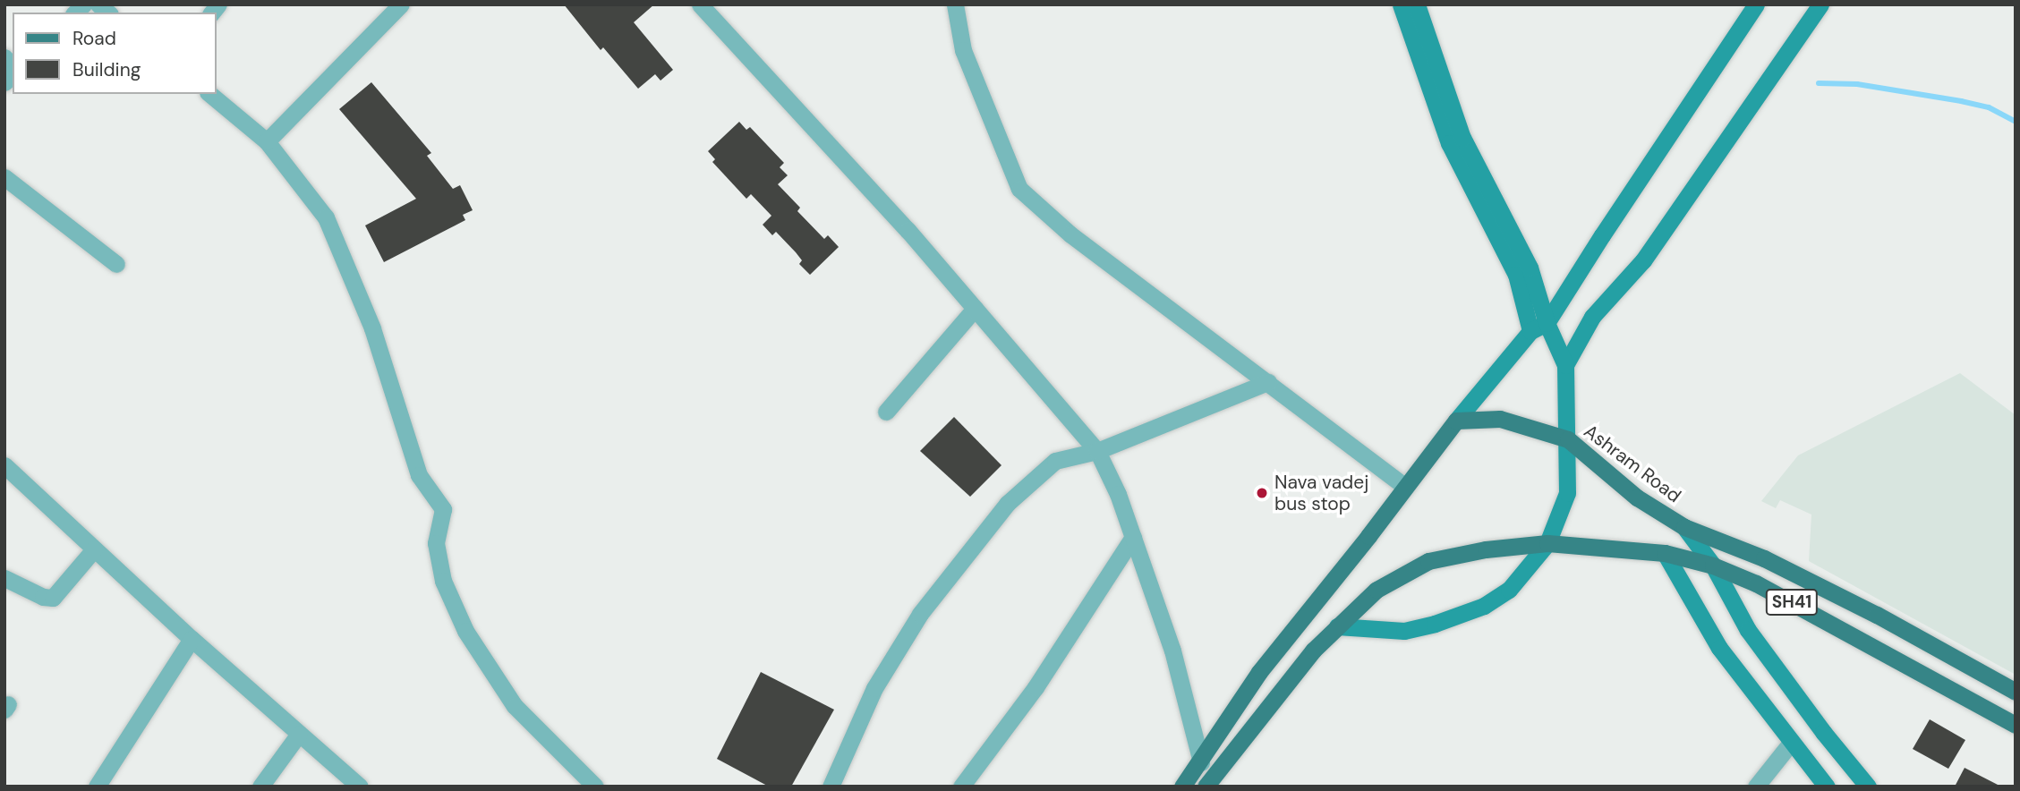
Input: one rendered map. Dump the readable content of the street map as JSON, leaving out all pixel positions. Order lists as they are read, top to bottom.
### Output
{
  "streets": {
    "main road": ["Ashram Road", "SH41"]
  },
  "places": ["Nava vadej bus stop"],
  "legend": ["Road", "Building"]
}
